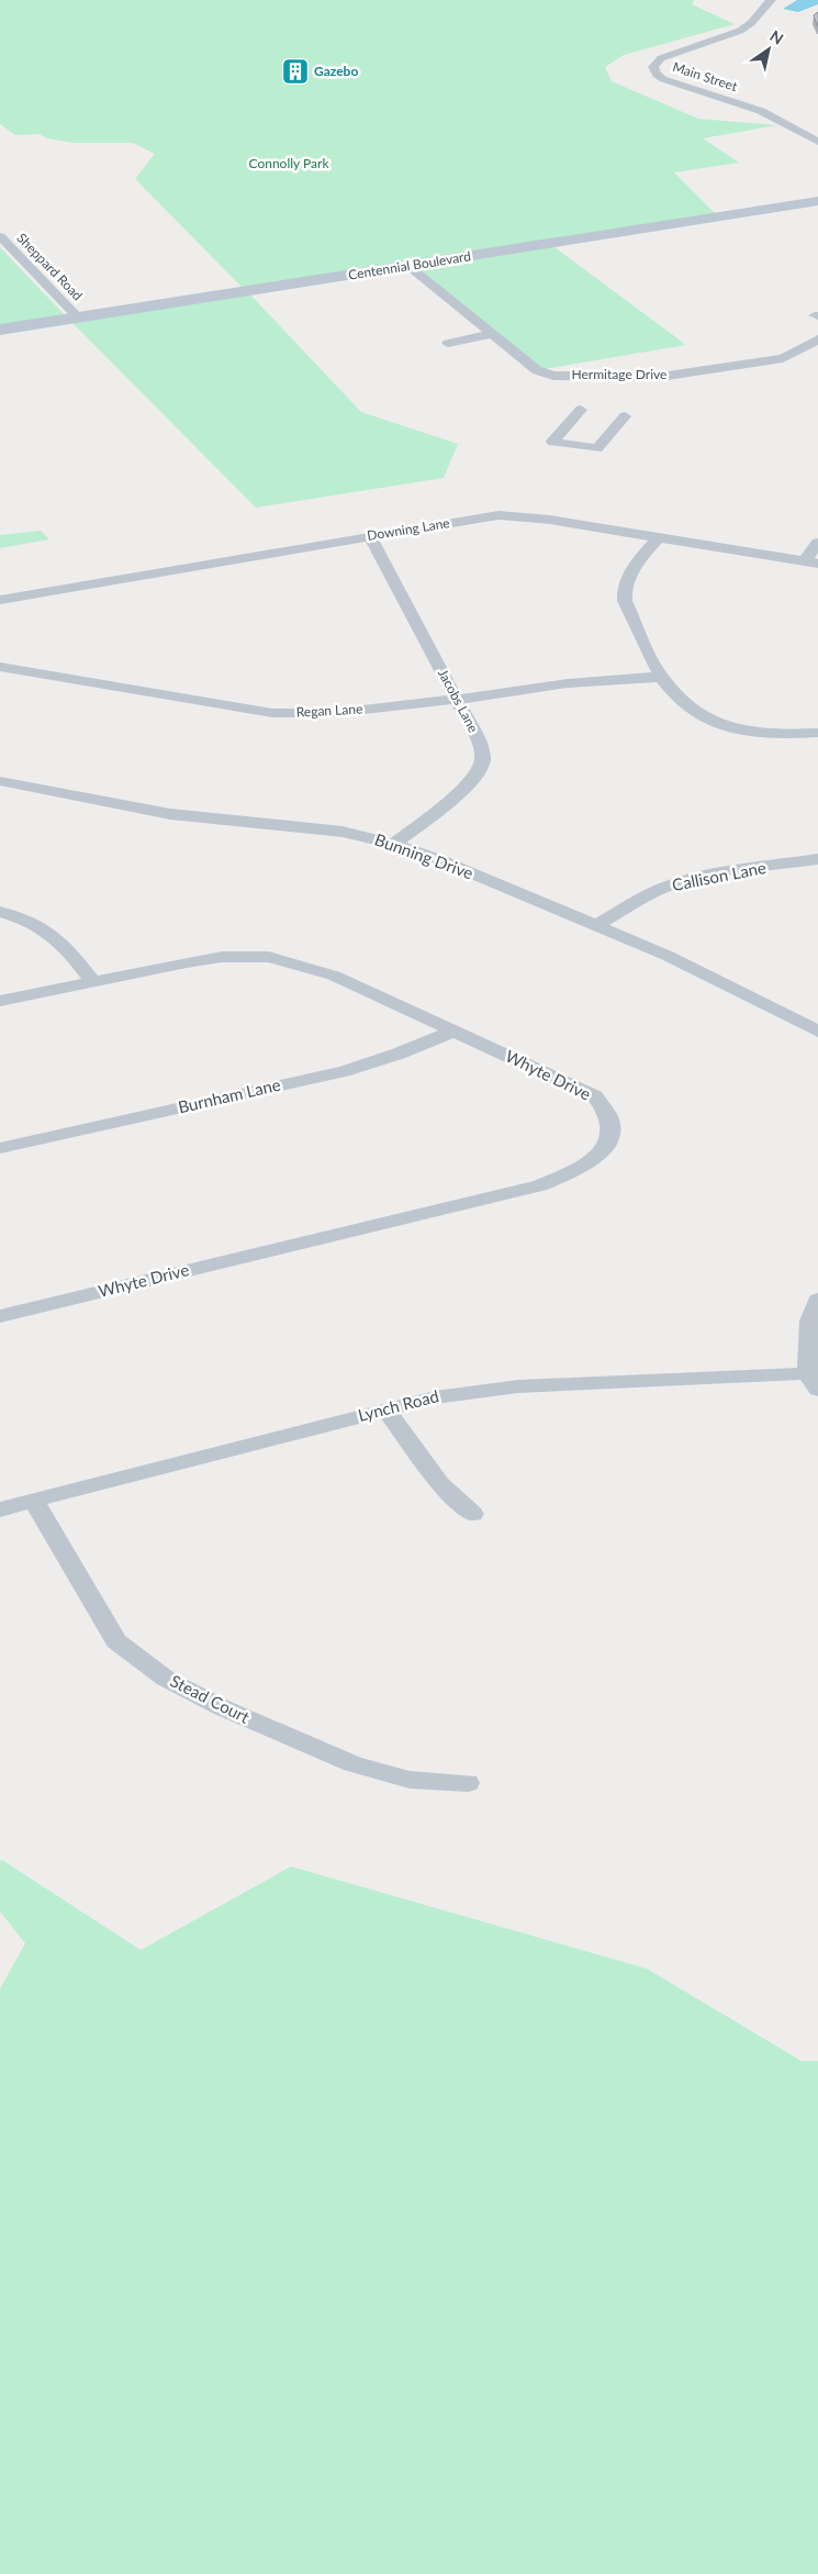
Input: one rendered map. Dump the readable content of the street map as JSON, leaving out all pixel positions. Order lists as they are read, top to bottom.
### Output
{
  "streets": {
    "main road": ["Centennial Boulevard"],
    "street": [
      "Main Street",
      "Sheppard Road",
      "Hermitage Drive",
      "Downing Lane",
      "Jacobs Lane",
      "Regan Lane",
      "Bunning Drive",
      "Callison Lane",
      "Whyte Drive",
      "Burnham Lane",
      "Lynch Road",
      "Stead Court"
    ]
  },
  "crossings": [
    ["Centennial Boulevard", "Sheppard Road"],
    ["Centennial Boulevard", "Hermitage Drive"],
    ["Downing Lane", "Jacobs Lane"],
    ["Jacobs Lane", "Regan Lane"],
    ["Jacobs Lane", "Bunning Drive"],
    ["Bunning Drive", "Callison Lane"],
    ["Whyte Drive", "Burnham Lane"],
    ["Lynch Road", "Stead Court"]
  ],
  "parks": ["Connolly Park"],
  "places": {
    "building": ["Gazebo"]
  },
  "north": "top right"
}
